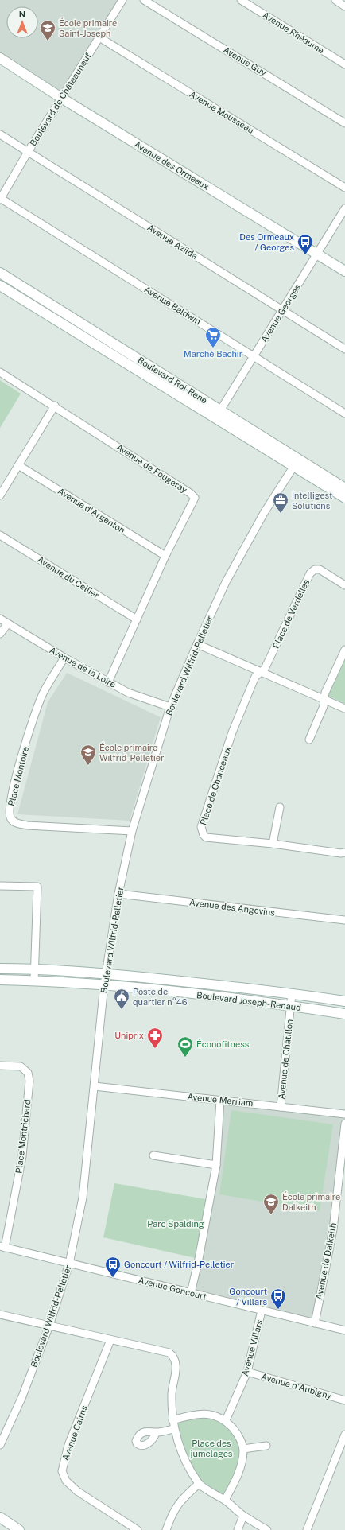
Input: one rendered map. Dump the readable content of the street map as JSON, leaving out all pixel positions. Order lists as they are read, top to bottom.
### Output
{
  "streets": {
    "street": [
      "Avenue Rhéaume",
      "Avenue Guy",
      "Boulevard de Châteauneuf",
      "Avenue Mousseau",
      "Avenue des Ormeaux",
      "Avenue Azilda",
      "Avenue Baldwin",
      "Avenue Georges",
      "Boulevard Roi-René",
      "Avenue de Fougeray",
      "Avenue d'Argenton",
      "Avenue du Cellier",
      "Place de Verdelles",
      "Boulevard Wilfrid-Pelletier",
      "Avenue de la Loire",
      "Place Montoire",
      "Place de Chanceaux",
      "Avenue des Angevins",
      "Boulevard Joseph-Renaud",
      "Avenue de Châtillon",
      "Avenue Merriam",
      "Place Montrichard",
      "Avenue de Dalkeith",
      "Avenue Goncourt",
      "Avenue Villars",
      "Avenue d'Aubigny",
      "Avenue Cairns"
    ]
  },
  "crossings": [
    ["Boulevard de Châteauneuf", "Avenue Mousseau"],
    ["Boulevard de Châteauneuf", "Avenue des Ormeaux"],
    ["Boulevard de Châteauneuf", "Avenue Azilda"],
    ["Boulevard de Châteauneuf", "Avenue Baldwin"],
    ["Avenue des Ormeaux", "Avenue Georges"],
    ["Avenue Azilda", "Avenue Georges"],
    ["Avenue Baldwin", "Avenue Georges"],
    ["Avenue Georges", "Boulevard Roi-René"],
    ["Boulevard Roi-René", "Boulevard Wilfrid-Pelletier"],
    ["Avenue de Fougeray", "Avenue d'Argenton"],
    ["Avenue de Fougeray", "Avenue du Cellier"],
    ["Avenue de Fougeray", "Avenue de la Loire"],
    ["Place de Verdelles", "Place de Chanceaux"],
    ["Boulevard Wilfrid-Pelletier", "Avenue de la Loire"],
    ["Boulevard Wilfrid-Pelletier", "Place Montoire"],
    ["Boulevard Wilfrid-Pelletier", "Avenue des Angevins"],
    ["Boulevard Wilfrid-Pelletier", "Boulevard Joseph-Renaud"],
    ["Boulevard Wilfrid-Pelletier", "Avenue Merriam"],
    ["Boulevard Wilfrid-Pelletier", "Avenue Goncourt"],
    ["Avenue de la Loire", "Place Montoire"],
    ["Boulevard Joseph-Renaud", "Avenue de Châtillon"],
    ["Avenue de Châtillon", "Avenue Merriam"],
    ["Place Montrichard", "Avenue Goncourt"],
    ["Avenue de Dalkeith", "Avenue Goncourt"],
    ["Avenue Goncourt", "Avenue Villars"],
    ["Avenue Villars", "Avenue d'Aubigny"]
  ],
  "parks": ["Parc Spalding", "Place des jumelages"],
  "places": {
    "school or university": ["École primaire Saint-Joseph", "École primaire Wilfrid-Pelletier", "École primaire Dalkeith"],
    "bus stop": ["Des Ormeaux / Georges", "Goncourt / Wilfrid-Pelletier", "Goncourt / Villars"],
    "supermarket": ["Marché Bachir"],
    "office": ["Intelligest Solutions"],
    "public building": ["Poste de quartier n°46"],
    "pharmacy": ["Uniprix"],
    "sports": ["Éconofitness"]
  },
  "north": "top"
}
